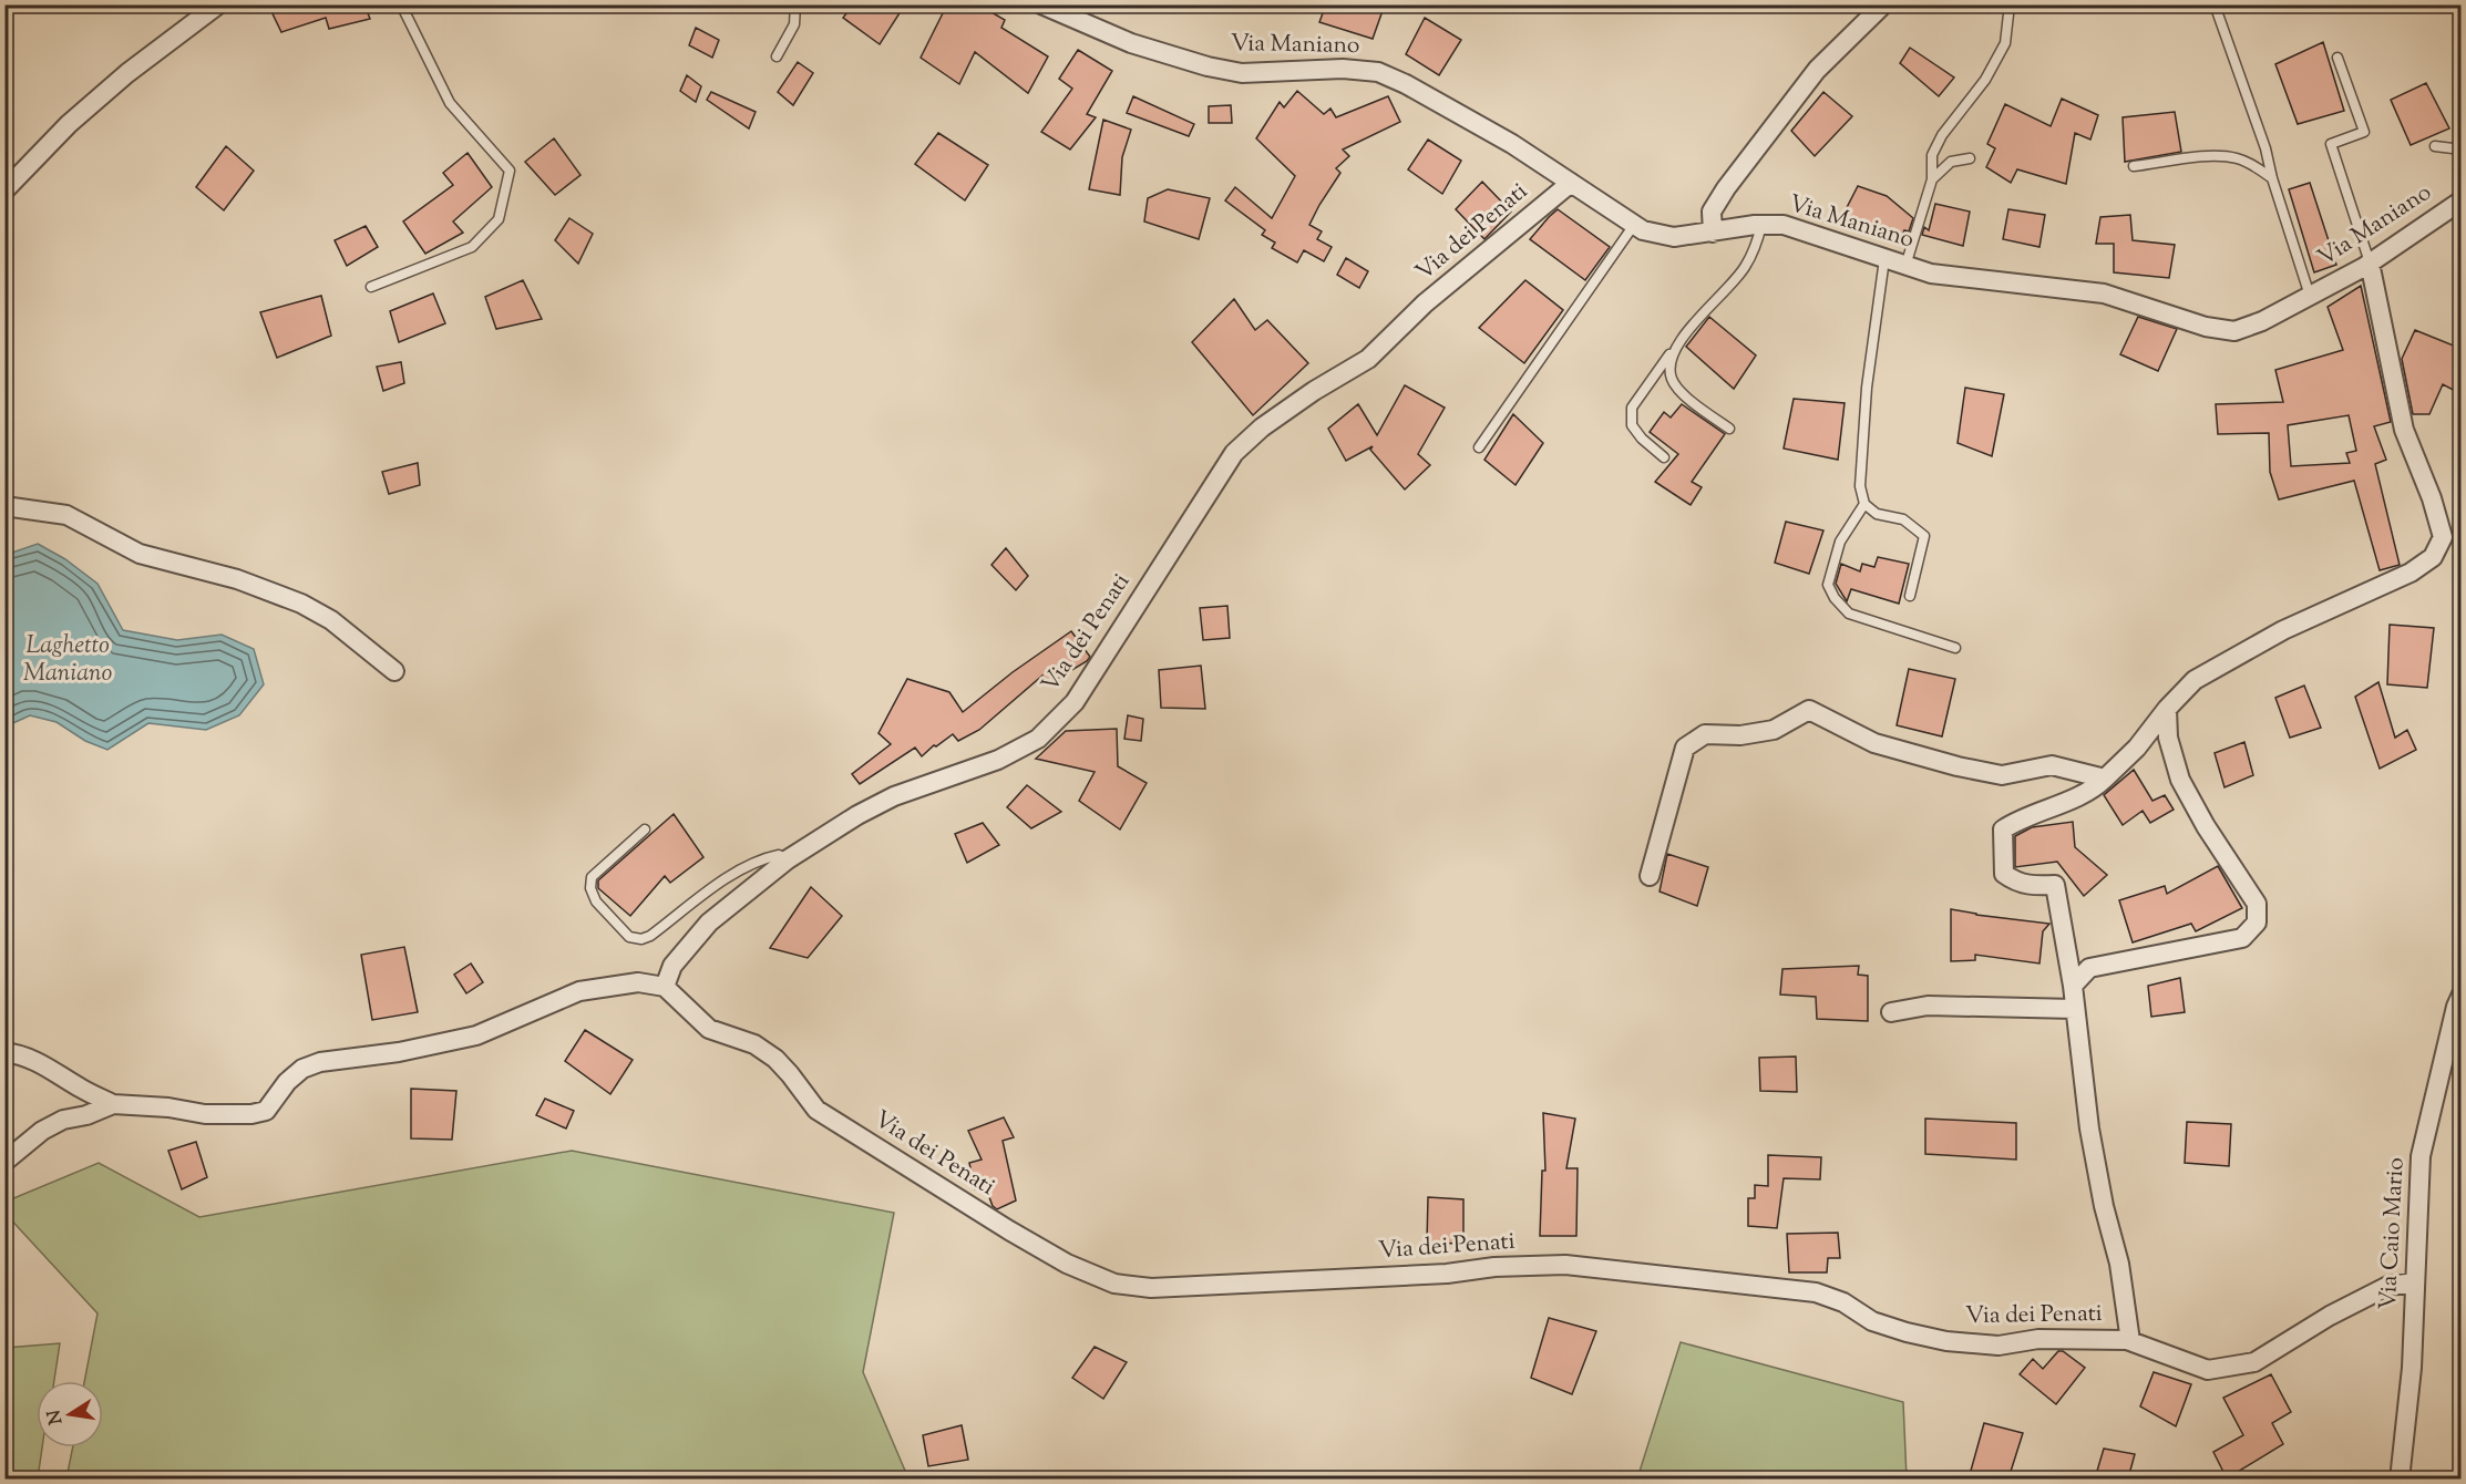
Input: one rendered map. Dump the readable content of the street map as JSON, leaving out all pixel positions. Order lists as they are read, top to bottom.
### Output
{
  "streets": {
    "street": ["Via Maniano", "Via dei Penati", "Via Caio Mario"]
  },
  "crossings": [
    ["Via Maniano", "Via dei Penati"],
    ["Via dei Penati", "Via Caio Mario"]
  ],
  "water": ["Laghetto Maniano"],
  "north": "left"
}
